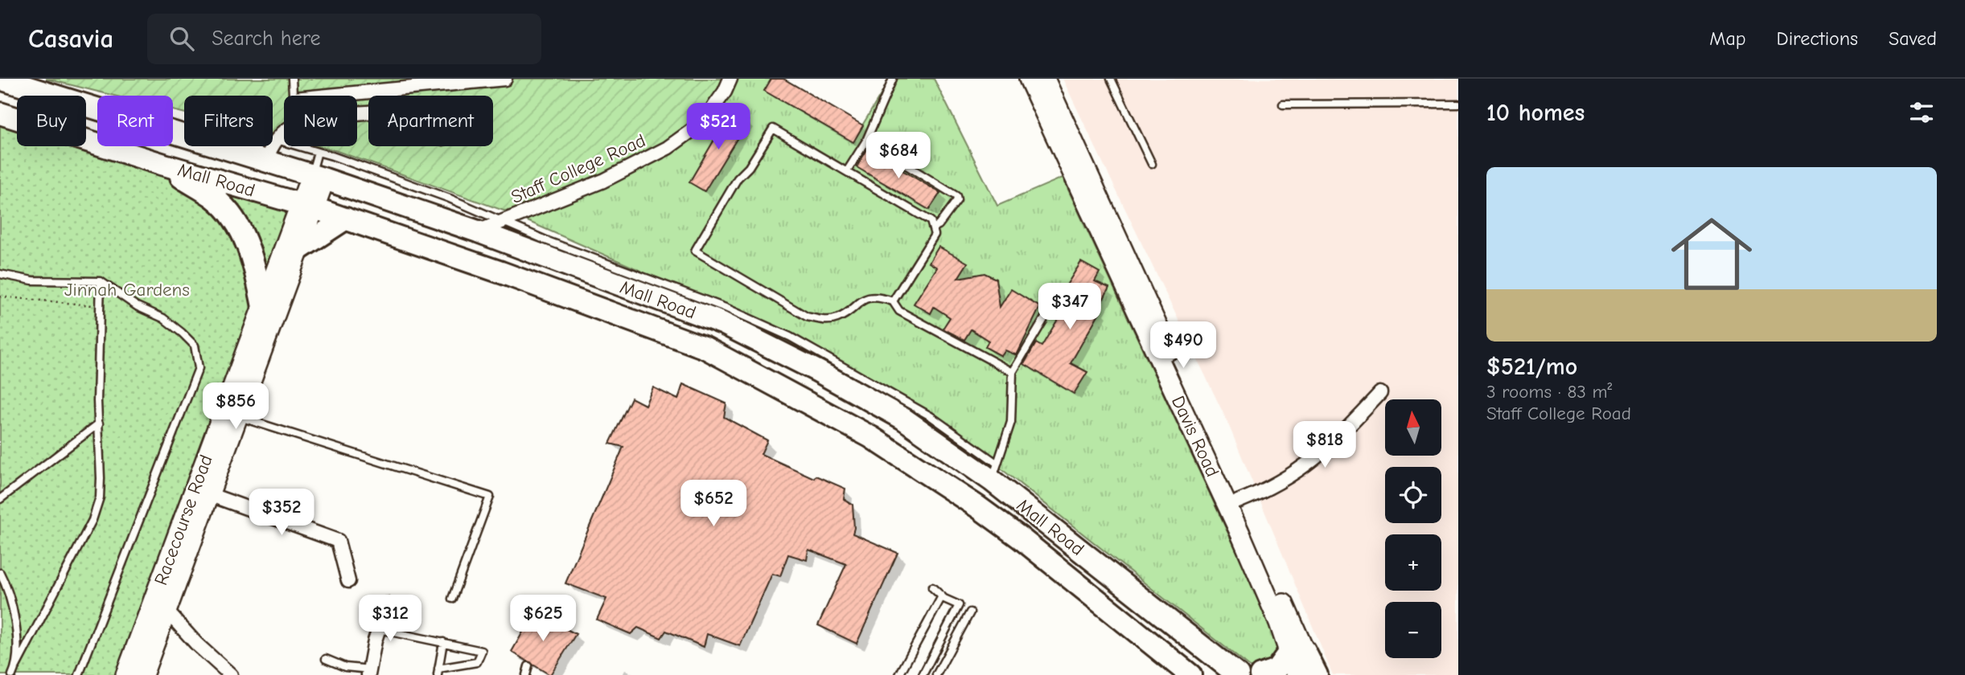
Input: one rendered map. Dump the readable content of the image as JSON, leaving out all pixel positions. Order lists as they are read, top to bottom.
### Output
{
  "streets": {
    "main road": ["Mall Road", "Davis Road", "Racecourse Road"],
    "street": ["Staff College Road"]
  },
  "crossings": [
    ["Staff College Road", "Mall Road"],
    ["Mall Road", "Racecourse Road"]
  ],
  "parks": ["Jinnah Gardens"],
  "north": "top",
  "page": {
    "header": "Casavia",
    "search": "Search here",
    "nav": ["Map", "Directions", "Saved"],
    "heading": "10 homes",
    "chip": [
      "Buy",
      "Rent",
      "Filters",
      "New",
      "Apartment"
    ],
    "price": [
      "$521",
      "$684",
      "$347",
      "$490",
      "$856",
      "$818",
      "$652",
      "$352",
      "$312",
      "$625"
    ],
    "list": [
      {
        "name": "$521/mo",
        "note": "3 rooms · 83 m² · Staff College Road"
      }
    ],
    "map_buttons": ["+", "−"]
  }
}
